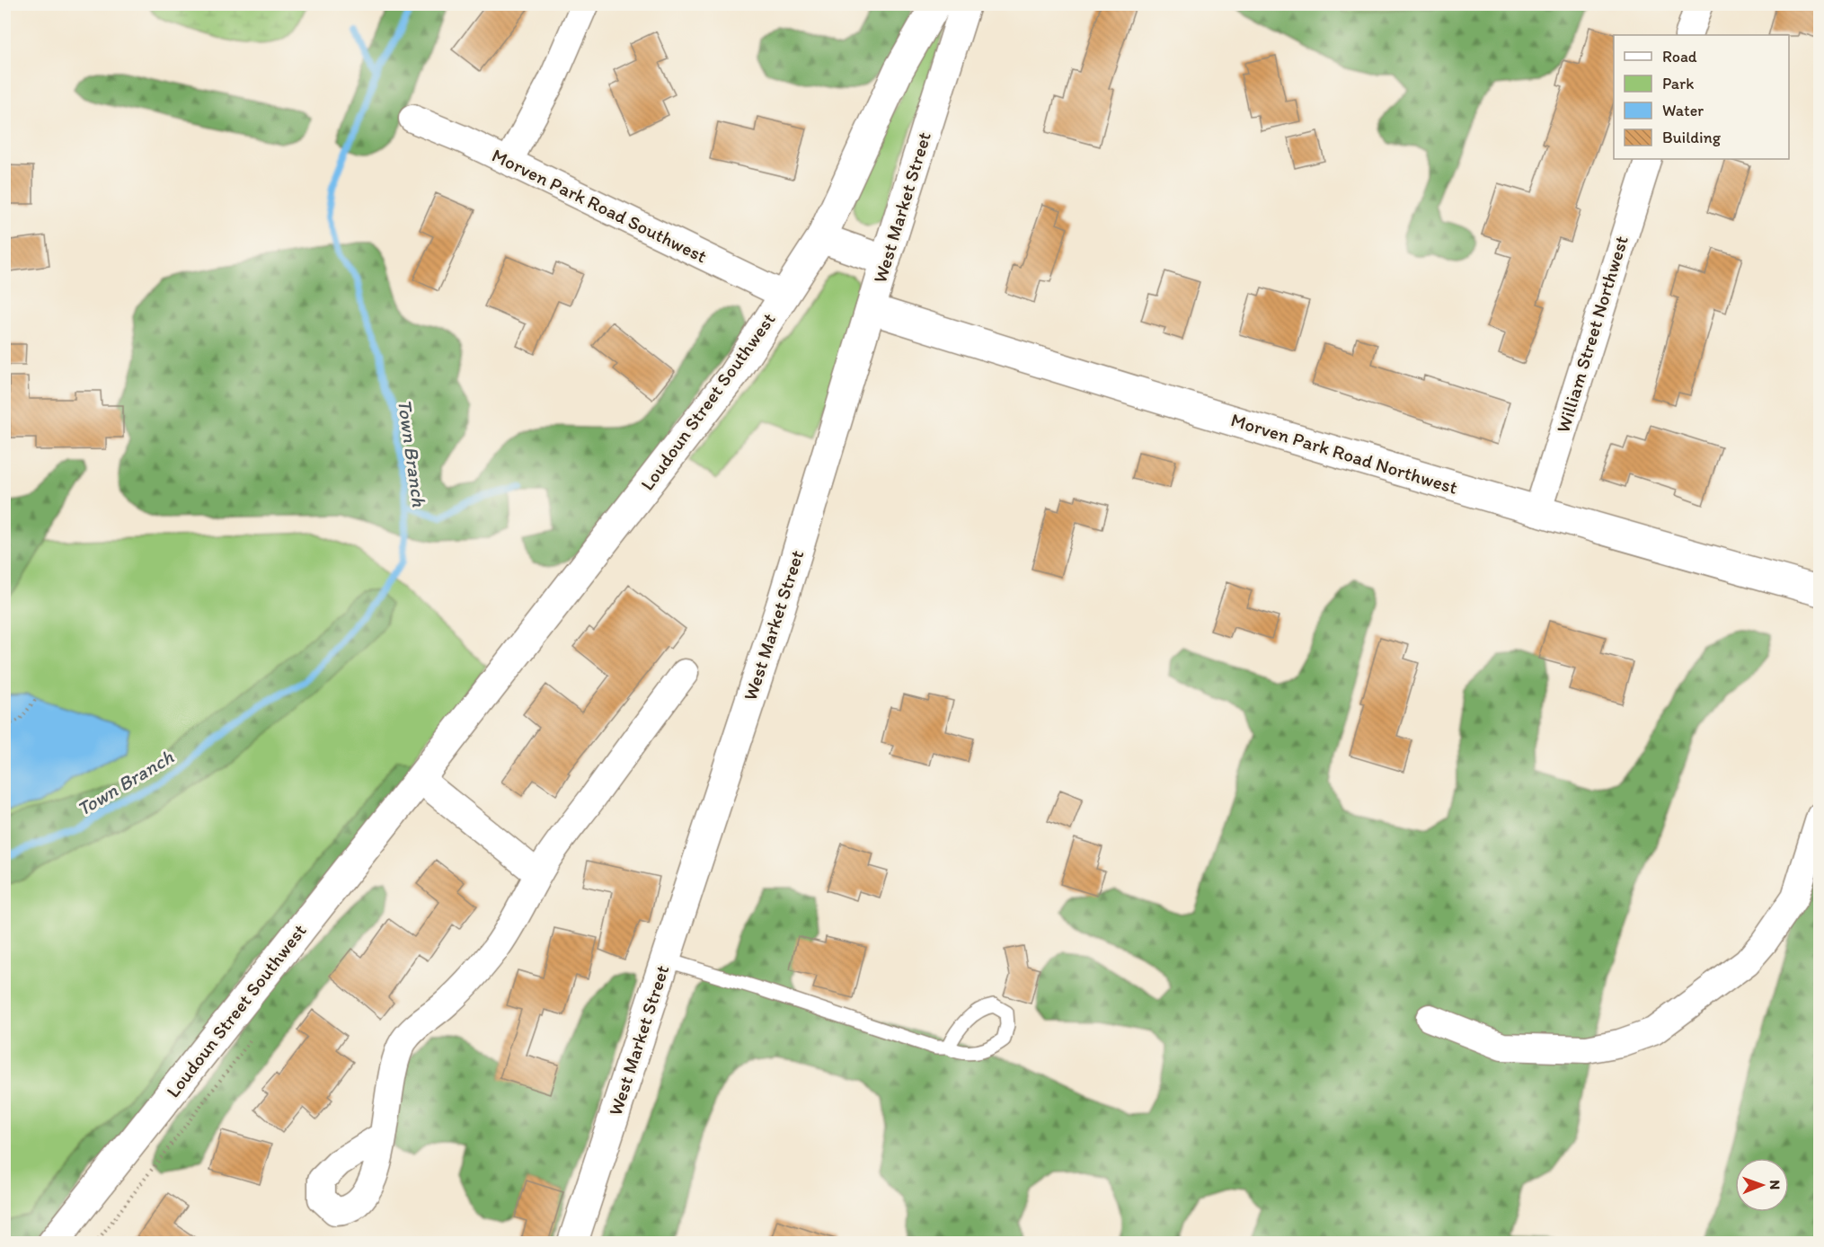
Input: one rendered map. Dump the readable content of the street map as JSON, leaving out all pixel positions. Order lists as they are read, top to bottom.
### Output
{
  "streets": {
    "main road": ["West Market Street", "Loudoun Street Southwest", "Morven Park Road Northwest"],
    "street": ["Morven Park Road Southwest", "William Street Northwest"]
  },
  "crossings": [
    ["Morven Park Road Southwest", "Loudoun Street Southwest"],
    ["West Market Street", "Morven Park Road Northwest"],
    ["William Street Northwest", "Morven Park Road Northwest"]
  ],
  "water": ["Town Branch"],
  "legend": [
    "Road",
    "Park",
    "Water",
    "Building"
  ],
  "north": "right"
}
